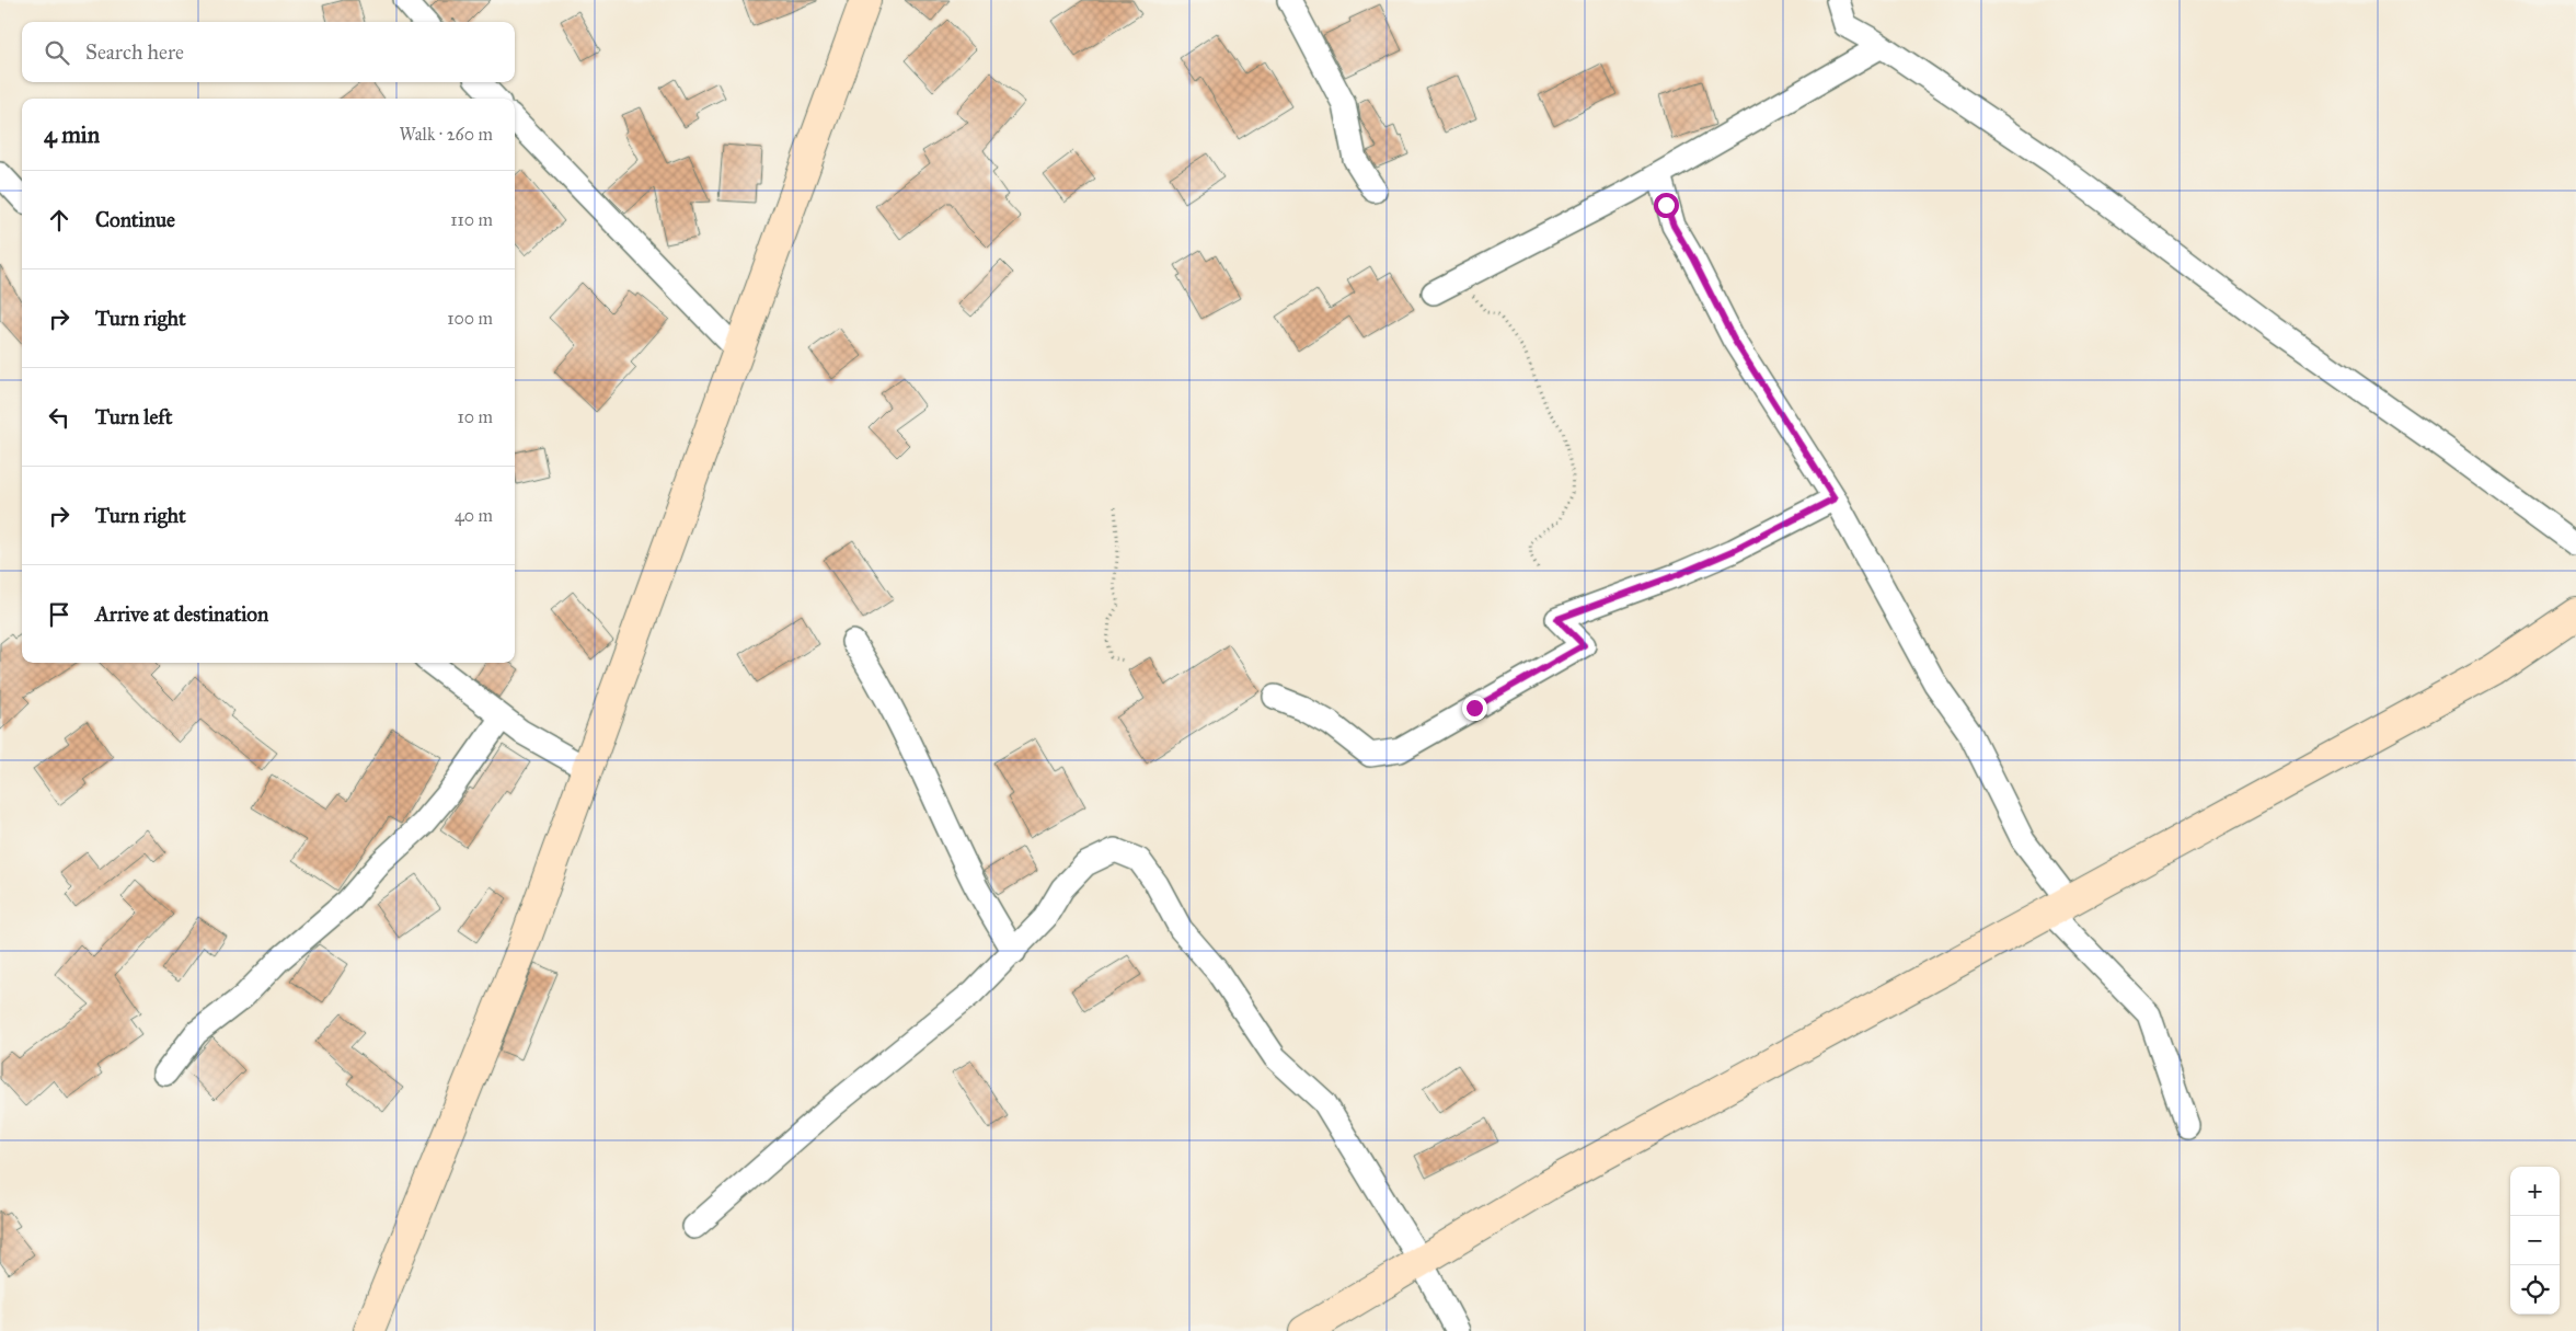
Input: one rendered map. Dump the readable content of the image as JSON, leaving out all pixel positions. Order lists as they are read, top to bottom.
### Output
{
  "page": {
    "search": "Search here",
    "heading": ["4 min", "Walk · 260 m"],
    "list": [
      ["Continue", "110 m"],
      ["Turn right", "100 m"],
      ["Turn left", "10 m"],
      ["Turn right", "40 m"],
      "Arrive at destination"
    ],
    "map_buttons": ["+", "−"]
  }
}
